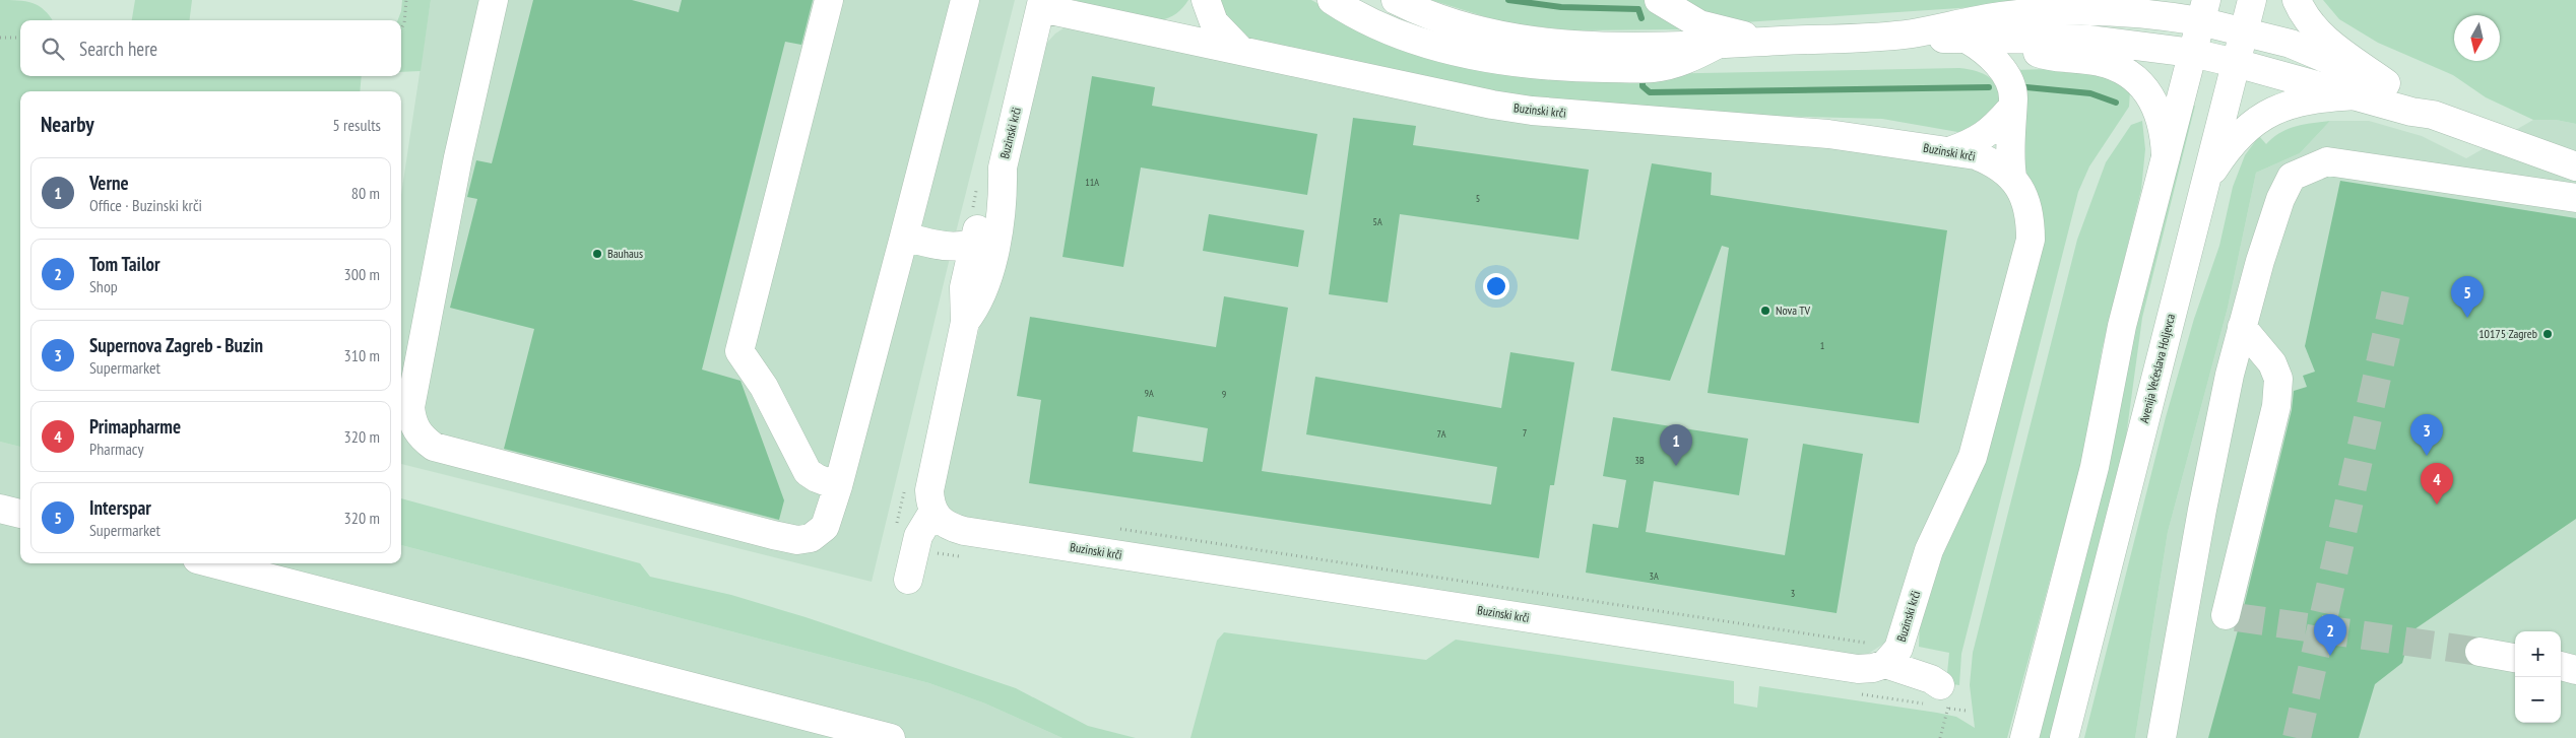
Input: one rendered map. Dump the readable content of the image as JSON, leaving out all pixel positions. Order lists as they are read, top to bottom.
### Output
{
  "streets": {
    "main road": ["Buzinski krči", "Avenija Većeslava Holjevca"]
  },
  "places": ["Bauhaus", "Nova TV", "10175 Zagreb"],
  "house_numbers": [
    "11A",
    "5",
    "5A",
    "1",
    "9A",
    "9",
    "7",
    "7A",
    "3B",
    "3A",
    "3"
  ],
  "north": "bottom",
  "page": {
    "search": "Search here",
    "heading": ["Nearby", "5 results"],
    "list": [
      {
        "mark": "1",
        "name": "Verne",
        "note": "Office · Buzinski krči",
        "value": "80 m"
      },
      {
        "mark": "2",
        "name": "Tom Tailor",
        "note": "Shop",
        "value": "300 m"
      },
      {
        "mark": "3",
        "name": "Supernova Zagreb - Buzin",
        "note": "Supermarket",
        "value": "310 m"
      },
      {
        "mark": "4",
        "name": "Primapharme",
        "note": "Pharmacy",
        "value": "320 m"
      },
      {
        "mark": "5",
        "name": "Interspar",
        "note": "Supermarket",
        "value": "320 m"
      }
    ],
    "pins": [
      "5",
      "3",
      "1",
      "4",
      "2"
    ],
    "map_buttons": ["+", "−"]
  }
}
